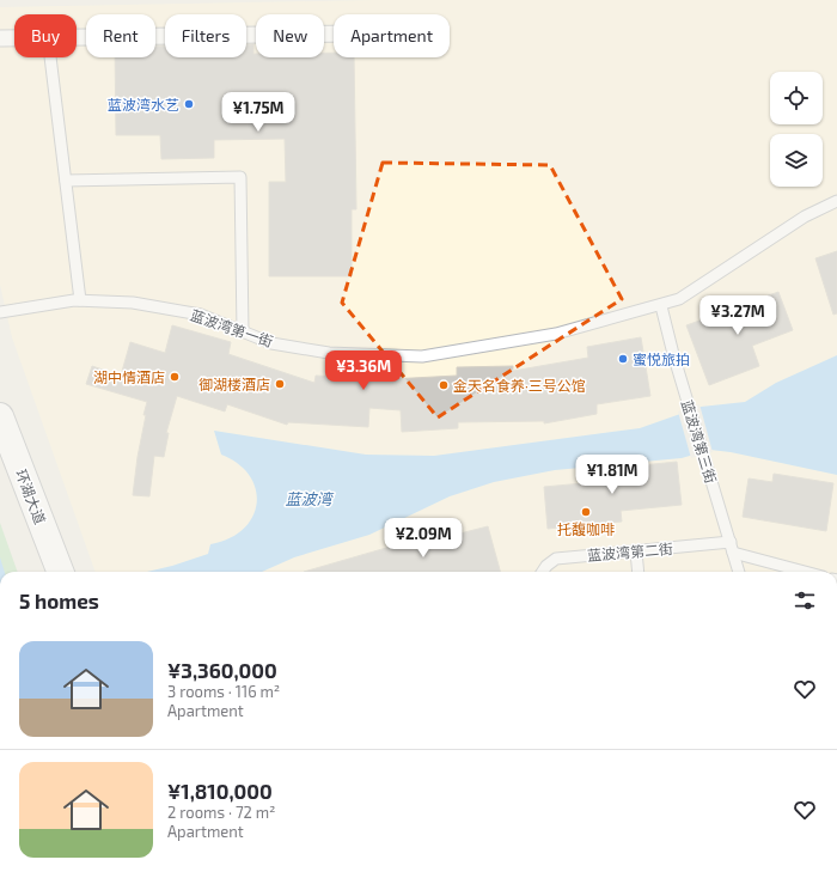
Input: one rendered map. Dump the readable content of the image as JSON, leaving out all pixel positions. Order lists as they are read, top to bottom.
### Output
{
  "streets": {
    "street": ["环湖大道"],
    "lane": ["蓝波湾第一街", "蓝波湾第三街", "蓝波湾第二街"]
  },
  "crossings": [
    ["蓝波湾第一街", "蓝波湾第三街"],
    ["蓝波湾第三街", "蓝波湾第二街"]
  ],
  "water": ["蓝波湾"],
  "places": [
    "蓝波湾水艺",
    "蜜悦旅拍",
    "湖中情酒店",
    "御湖楼酒店",
    "金天名食养·三号公馆",
    "托馥咖啡"
  ],
  "page": {
    "chip": [
      "Buy",
      "Rent",
      "Filters",
      "New",
      "Apartment"
    ],
    "price": [
      "¥1.75M",
      "¥3.27M",
      "¥3.36M",
      "¥1.81M",
      "¥2.09M"
    ],
    "heading": "5 homes",
    "list": [
      {
        "name": "¥3,360,000",
        "note": "3 rooms · 116 m² · Apartment"
      },
      {
        "name": "¥1,810,000",
        "note": "2 rooms · 72 m² · Apartment"
      }
    ]
  }
}
